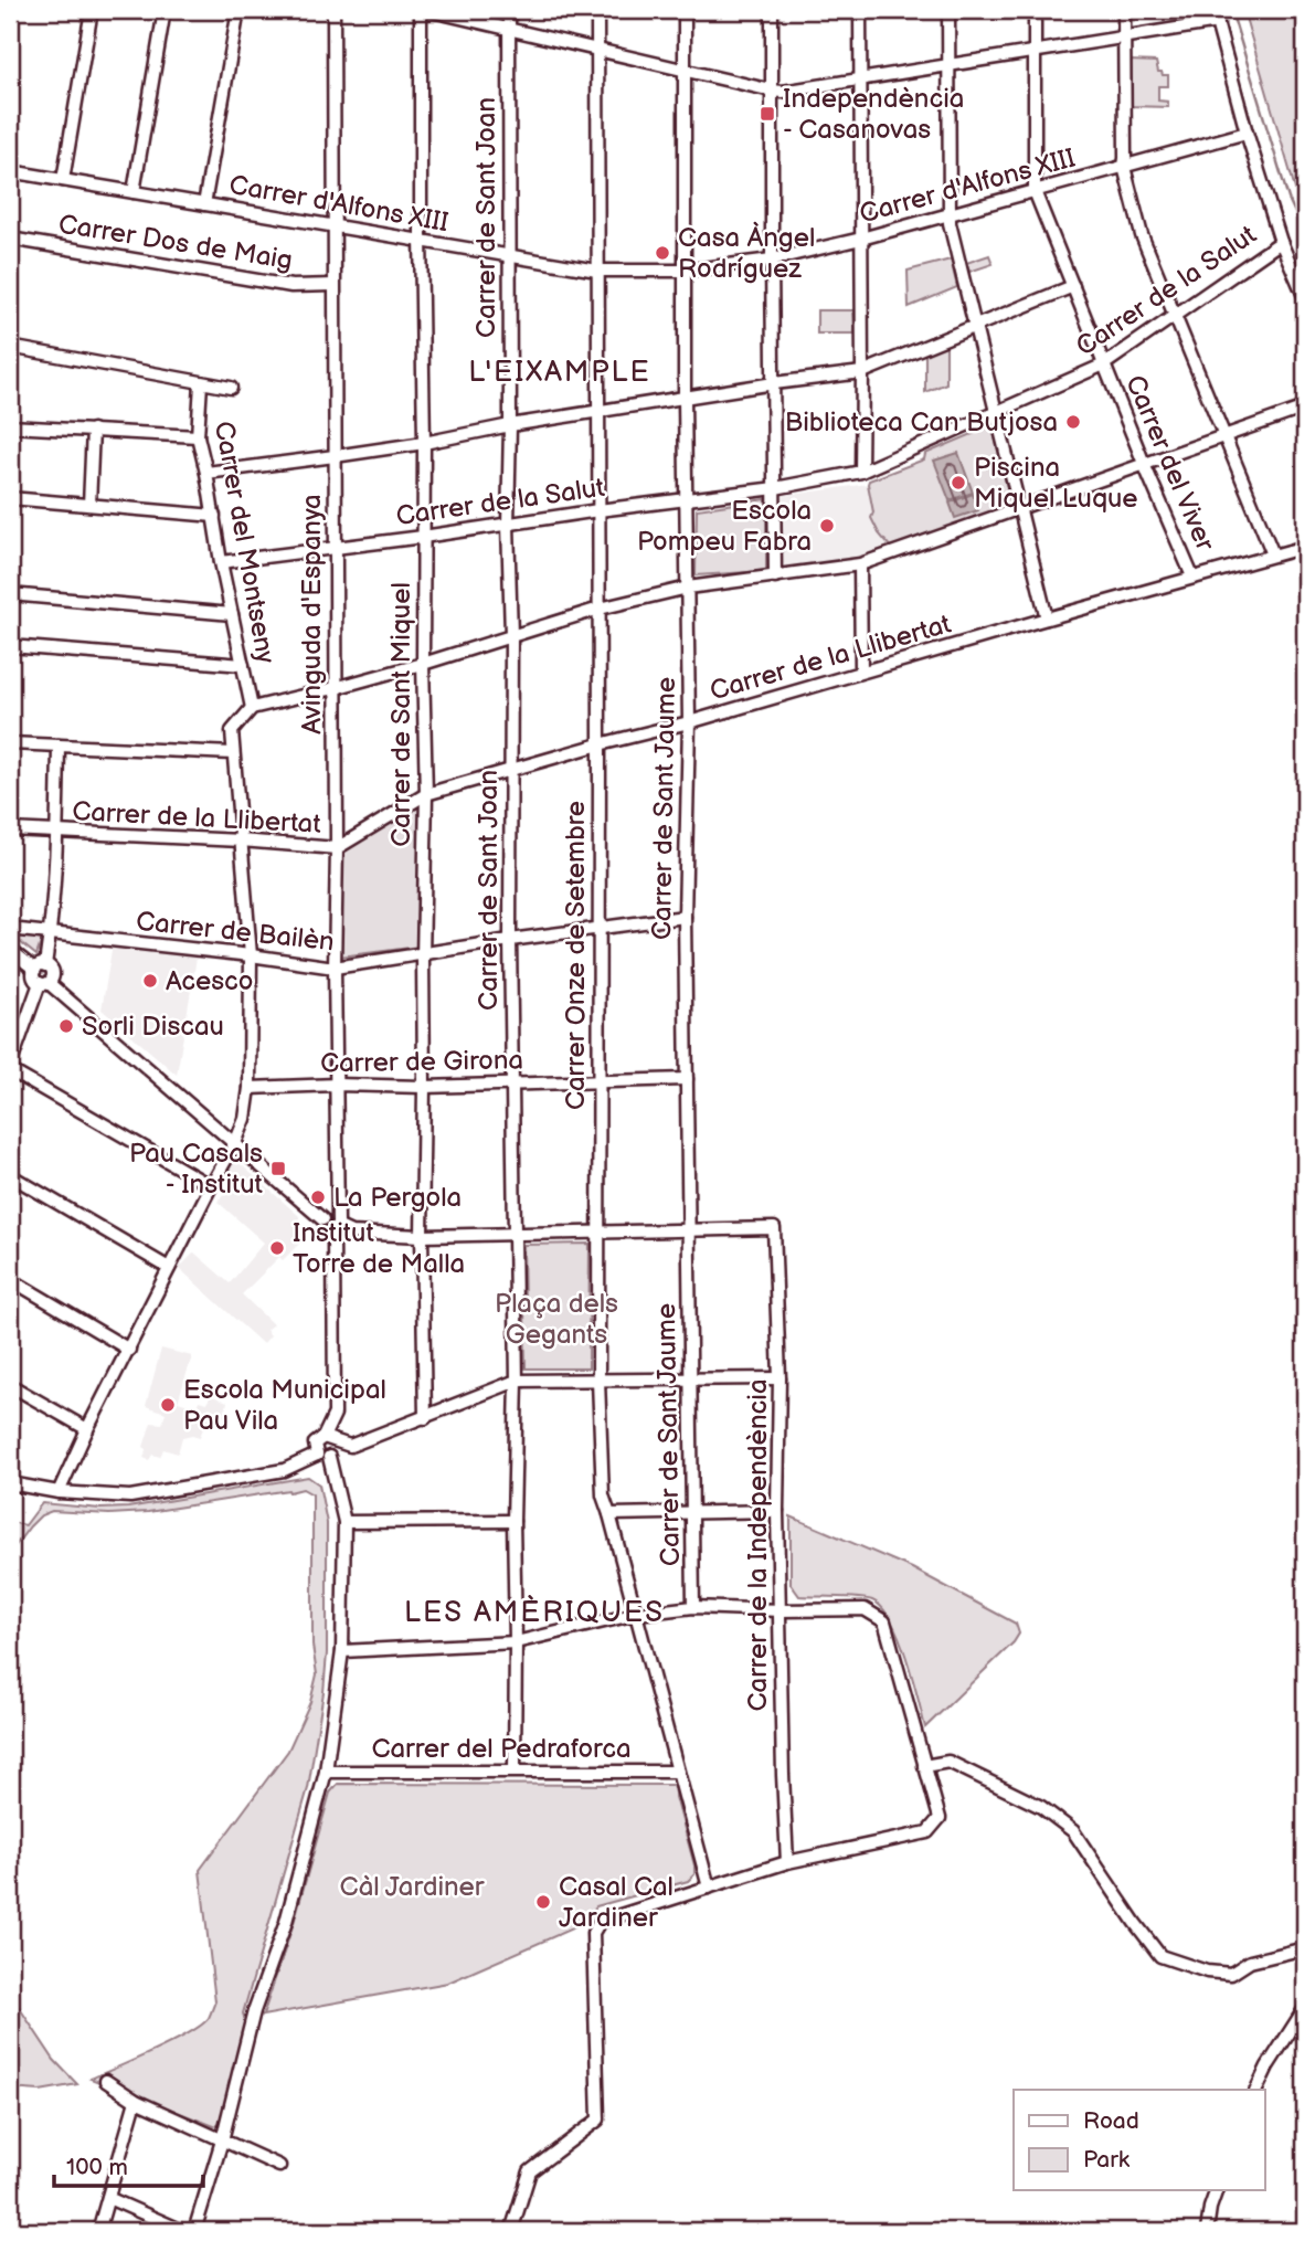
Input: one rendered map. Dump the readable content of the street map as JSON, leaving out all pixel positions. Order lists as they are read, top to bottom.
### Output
{
  "streets": {
    "street": [
      "Carrer d'Alfons XIII",
      "Carrer de Sant Joan",
      "Carrer Dos de Maig",
      "Carrer de la Salut",
      "Carrer del Viver",
      "Carrer del Montseny",
      "Avinguda d'Espanya",
      "Carrer de la Llibertat",
      "Carrer de Sant Miquel",
      "Carrer de Sant Jaume",
      "Carrer de Bailèn",
      "Carrer Onze de Setembre",
      "Carrer de Girona",
      "Carrer de la Independència",
      "Carrer del Pedraforca"
    ]
  },
  "crossings": [
    ["Carrer d'Alfons XIII", "Carrer de Sant Joan"],
    ["Carrer d'Alfons XIII", "Carrer del Viver"],
    ["Carrer d'Alfons XIII", "Avinguda d'Espanya"],
    ["Carrer d'Alfons XIII", "Carrer de Sant Miquel"],
    ["Carrer d'Alfons XIII", "Carrer de Sant Jaume"],
    ["Carrer d'Alfons XIII", "Carrer Onze de Setembre"],
    ["Carrer de Sant Joan", "Carrer de la Salut"],
    ["Carrer de Sant Joan", "Carrer de la Llibertat"],
    ["Carrer de Sant Joan", "Carrer de Bailèn"],
    ["Carrer de Sant Joan", "Carrer de Girona"],
    ["Carrer de Sant Joan", "Carrer del Pedraforca"],
    ["Carrer Dos de Maig", "Avinguda d'Espanya"],
    ["Carrer de la Salut", "Carrer del Viver"],
    ["Carrer de la Salut", "Carrer del Montseny"],
    ["Carrer de la Salut", "Avinguda d'Espanya"],
    ["Carrer de la Salut", "Carrer de Sant Miquel"],
    ["Carrer de la Salut", "Carrer de Sant Jaume"],
    ["Carrer de la Salut", "Carrer Onze de Setembre"],
    ["Carrer del Viver", "Carrer de la Llibertat"],
    ["Avinguda d'Espanya", "Carrer de la Llibertat"],
    ["Avinguda d'Espanya", "Carrer de Bailèn"],
    ["Avinguda d'Espanya", "Carrer de Girona"],
    ["Carrer de la Llibertat", "Carrer de Sant Miquel"],
    ["Carrer de la Llibertat", "Carrer de Sant Jaume"],
    ["Carrer de la Llibertat", "Carrer Onze de Setembre"],
    ["Carrer de Sant Miquel", "Carrer de Bailèn"],
    ["Carrer de Sant Miquel", "Carrer de Girona"],
    ["Carrer de Sant Jaume", "Carrer de Bailèn"],
    ["Carrer de Sant Jaume", "Carrer de Girona"],
    ["Carrer de Sant Jaume", "Carrer de la Independència"],
    ["Carrer de Bailèn", "Carrer Onze de Setembre"],
    ["Carrer Onze de Setembre", "Carrer de Girona"],
    ["Carrer Onze de Setembre", "Carrer del Pedraforca"]
  ],
  "districts": ["L'EIXAMPLE", "LES AMÈRIQUES"],
  "parks": ["Plaça dels Gegants", "Càl Jardiner"],
  "places": {
    "transit": ["Independència - Casanovas", "Pau Casals - Institut"],
    "other": [
      "Casa Àngel Rodríguez",
      "Biblioteca Can Butjosa",
      "Piscina Miquel Luque",
      "Escola Pompeu Fabra",
      "Acesco",
      "Sorli Discau",
      "La Pergola",
      "Institut Torre de Malla",
      "Escola Municipal Pau Vila",
      "Casal Cal Jardiner"
    ]
  },
  "legend": ["Road", "Park"],
  "scale_bar": "100 m"
}
